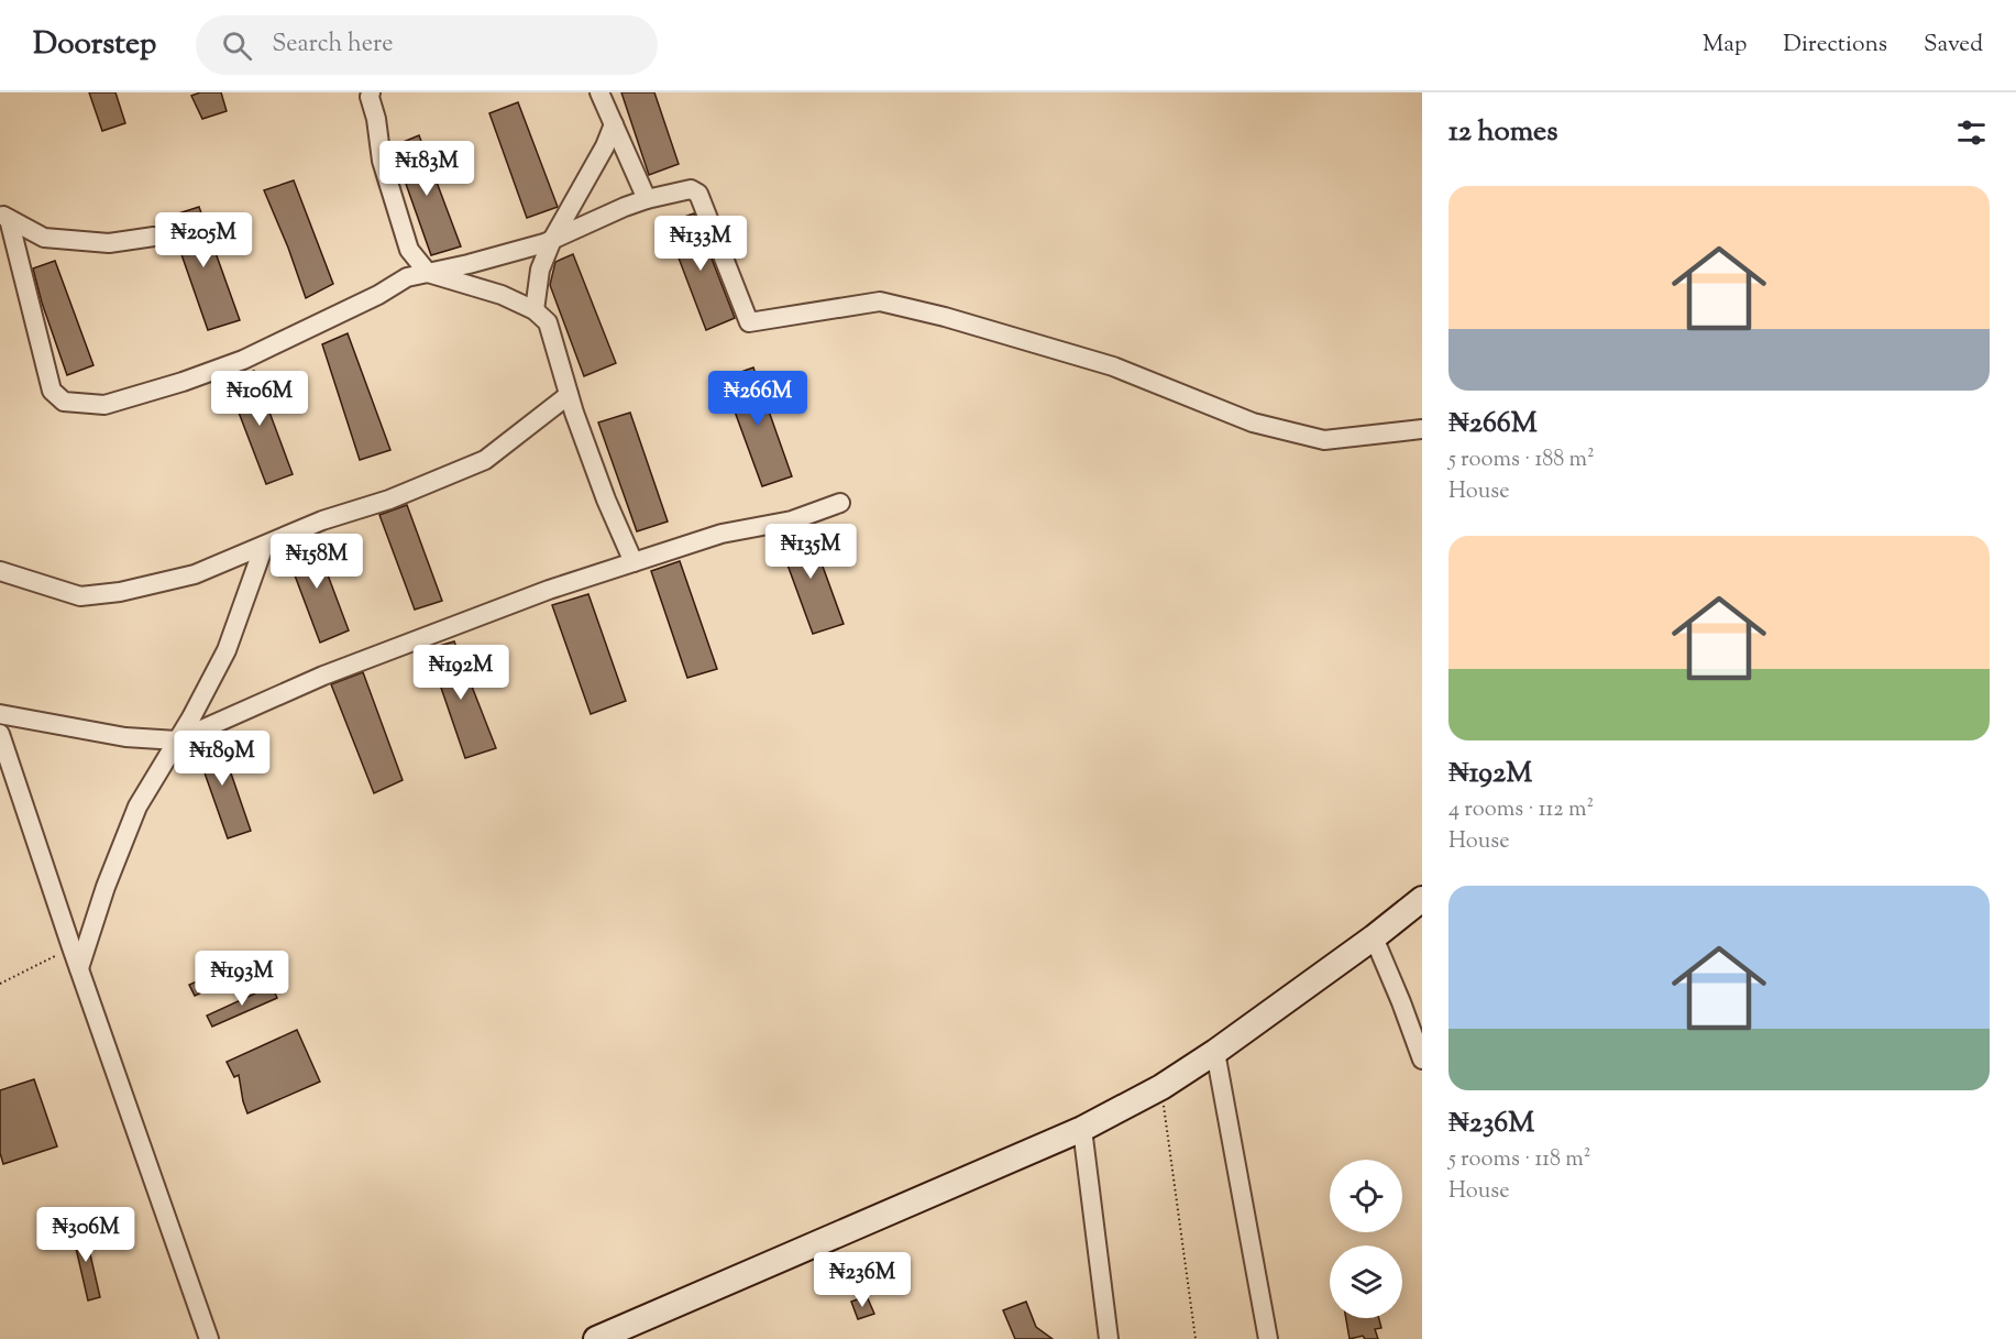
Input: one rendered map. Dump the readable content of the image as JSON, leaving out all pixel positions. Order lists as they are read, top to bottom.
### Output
{
  "page": {
    "header": "Doorstep",
    "search": "Search here",
    "nav": ["Map", "Directions", "Saved"],
    "heading": "12 homes",
    "price": [
      "₦183M",
      "₦205M",
      "₦133M",
      "₦106M",
      "₦266M",
      "₦135M",
      "₦158M",
      "₦192M",
      "₦189M",
      "₦193M",
      "₦306M",
      "₦236M"
    ],
    "list": [
      {
        "name": "₦266M",
        "note": "5 rooms · 188 m² · House"
      },
      {
        "name": "₦192M",
        "note": "4 rooms · 112 m² · House"
      },
      {
        "name": "₦236M",
        "note": "5 rooms · 118 m² · House"
      }
    ]
  }
}
